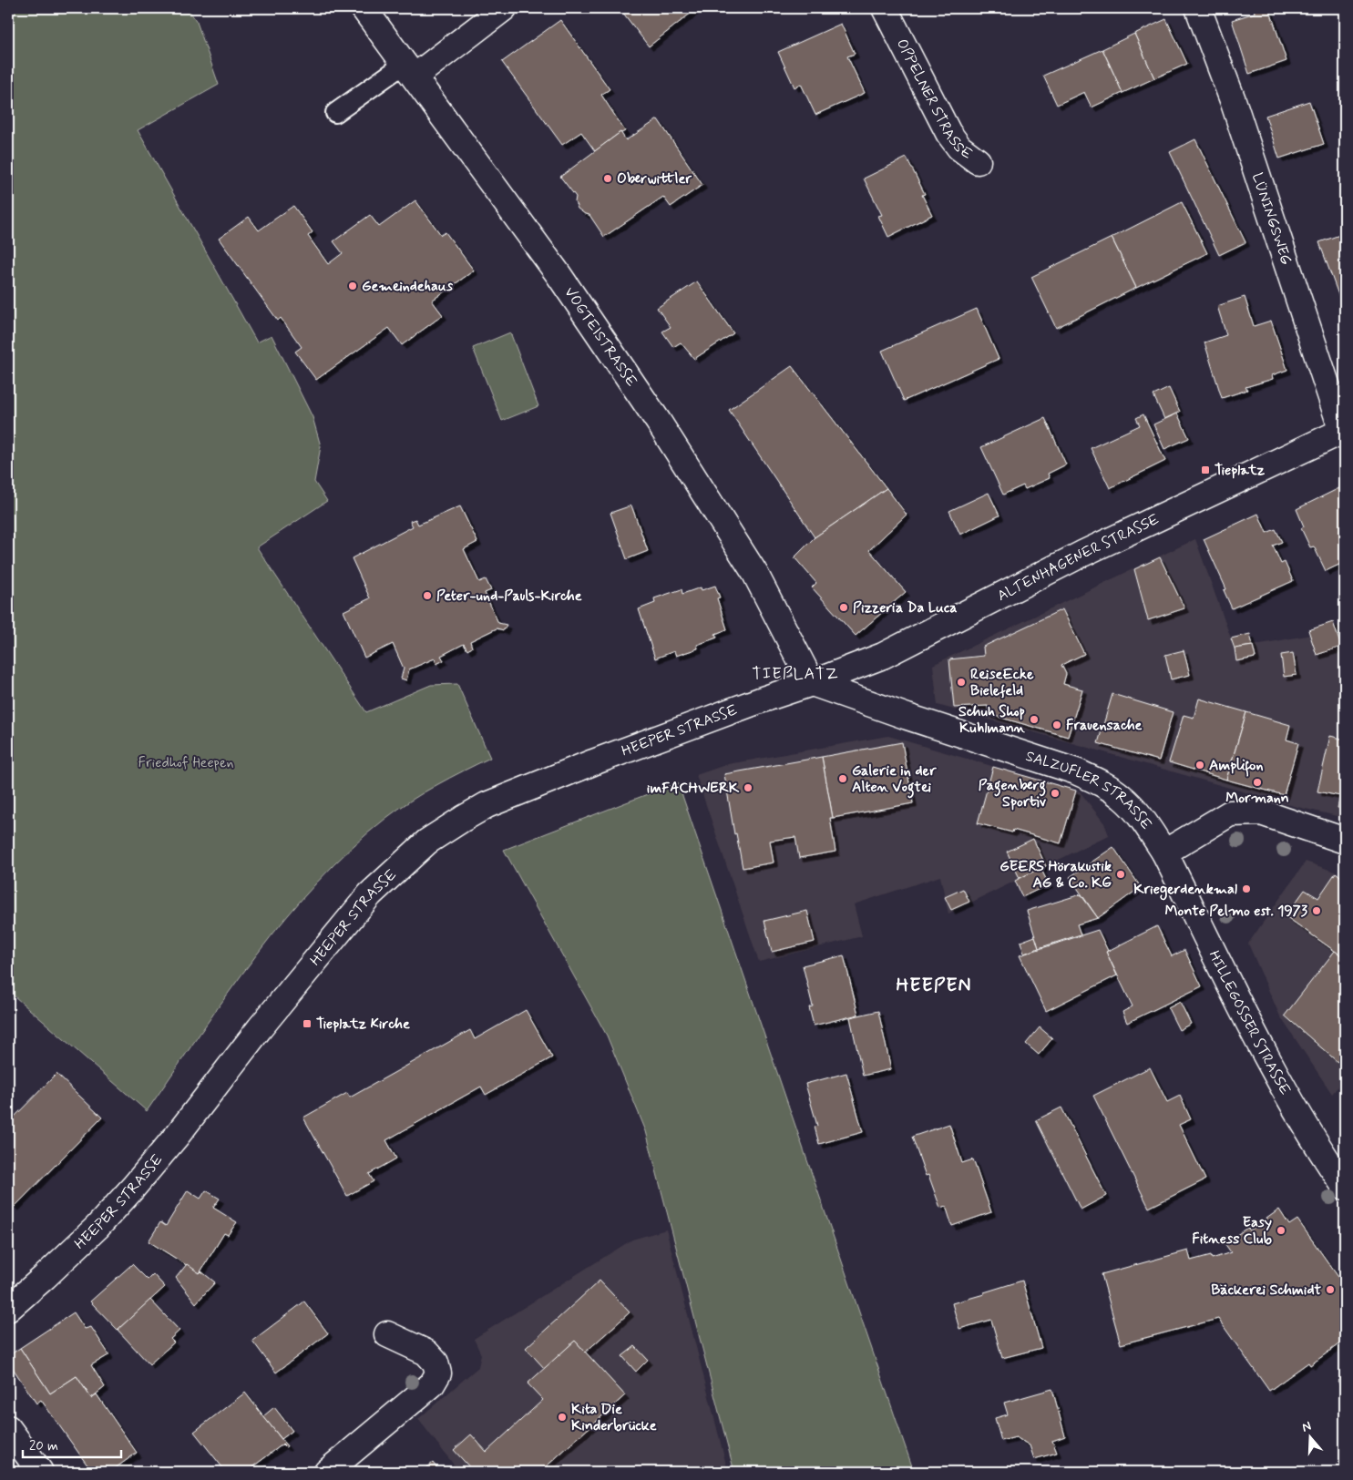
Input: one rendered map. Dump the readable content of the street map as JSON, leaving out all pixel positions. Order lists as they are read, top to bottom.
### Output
{
  "streets": {
    "street": [
      "OPPELNER STRASSE",
      "LÜNINGSWEG",
      "VOGTEISTRASSE",
      "ALTENHAGENER STRASSE",
      "HEEPER STRASSE",
      "SALZUFLER STRASSE",
      "HILLEGOSSER STRASSE"
    ]
  },
  "crossings": [
    ["LÜNINGSWEG", "ALTENHAGENER STRASSE"],
    ["VOGTEISTRASSE", "ALTENHAGENER STRASSE"],
    ["VOGTEISTRASSE", "HEEPER STRASSE"],
    ["VOGTEISTRASSE", "SALZUFLER STRASSE"],
    ["ALTENHAGENER STRASSE", "HEEPER STRASSE"],
    ["ALTENHAGENER STRASSE", "SALZUFLER STRASSE"],
    ["HEEPER STRASSE", "SALZUFLER STRASSE"],
    ["SALZUFLER STRASSE", "HILLEGOSSER STRASSE"]
  ],
  "districts": ["TIEPLATZ", "HEEPEN"],
  "parks": ["Friedhof Heepen"],
  "places": {
    "other": [
      "Oberwittler",
      "Gemeindehaus",
      "Peter-und-Pauls-Kirche",
      "Pizzeria Da Luca",
      "ReiseEcke Bielefeld",
      "Schuh Shop Kuhlmann",
      "Frauensache",
      "Amplifon",
      "Galerie in der Alten Vogtei",
      "Mormann",
      "imFACHWERK",
      "Pagenberg Sportiv",
      "GEERS Hörakustik AG & Co. KG",
      "Kriegerdenkmal",
      "Monte Pelmo est. 1973",
      "Easy Fitness Club",
      "Bäckerei Schmidt",
      "Kita Die Kinderbrücke"
    ],
    "transit": ["Tieplatz", "Tieplatz Kirche"]
  },
  "scale_bar": "20 m",
  "north": "top"
}
